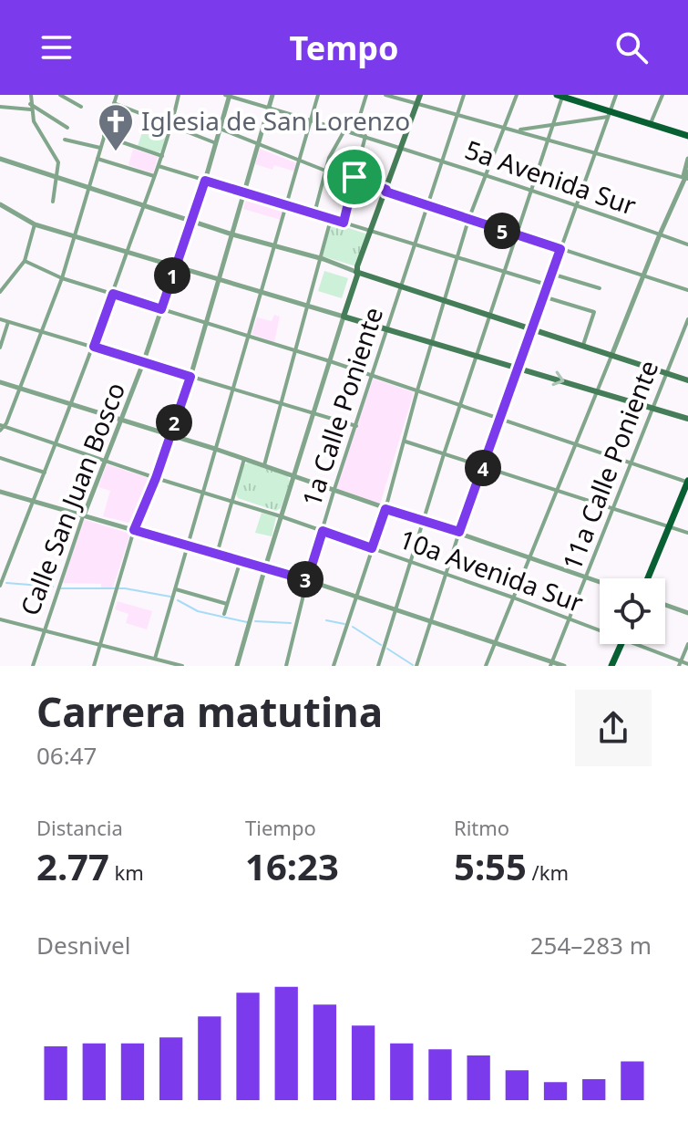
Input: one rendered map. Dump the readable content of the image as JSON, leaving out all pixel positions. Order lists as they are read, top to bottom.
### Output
{
  "streets": {
    "street": [
      "5a Avenida Sur",
      "1a Calle Poniente",
      "11a Calle Poniente",
      "Calle San Juan Bosco",
      "10a Avenida Sur"
    ]
  },
  "crossings": [
    ["5a Avenida Sur", "1a Calle Poniente"],
    ["5a Avenida Sur", "Calle San Juan Bosco"],
    ["1a Calle Poniente", "10a Avenida Sur"],
    ["11a Calle Poniente", "10a Avenida Sur"],
    ["Calle San Juan Bosco", "10a Avenida Sur"]
  ],
  "places": {
    "church": ["Iglesia de San Lorenzo"]
  },
  "page": {
    "header": "Tempo",
    "pins": [
      "5",
      "1",
      "2",
      "4",
      "3"
    ],
    "heading": ["Carrera matutina", "06:47"],
    "stats": [
      ["Distancia", "2.77 km"],
      ["Tiempo", "16:23"],
      ["Ritmo", "5:55 /km"]
    ],
    "chart": ["Desnivel", "254–283 m"]
  }
}
